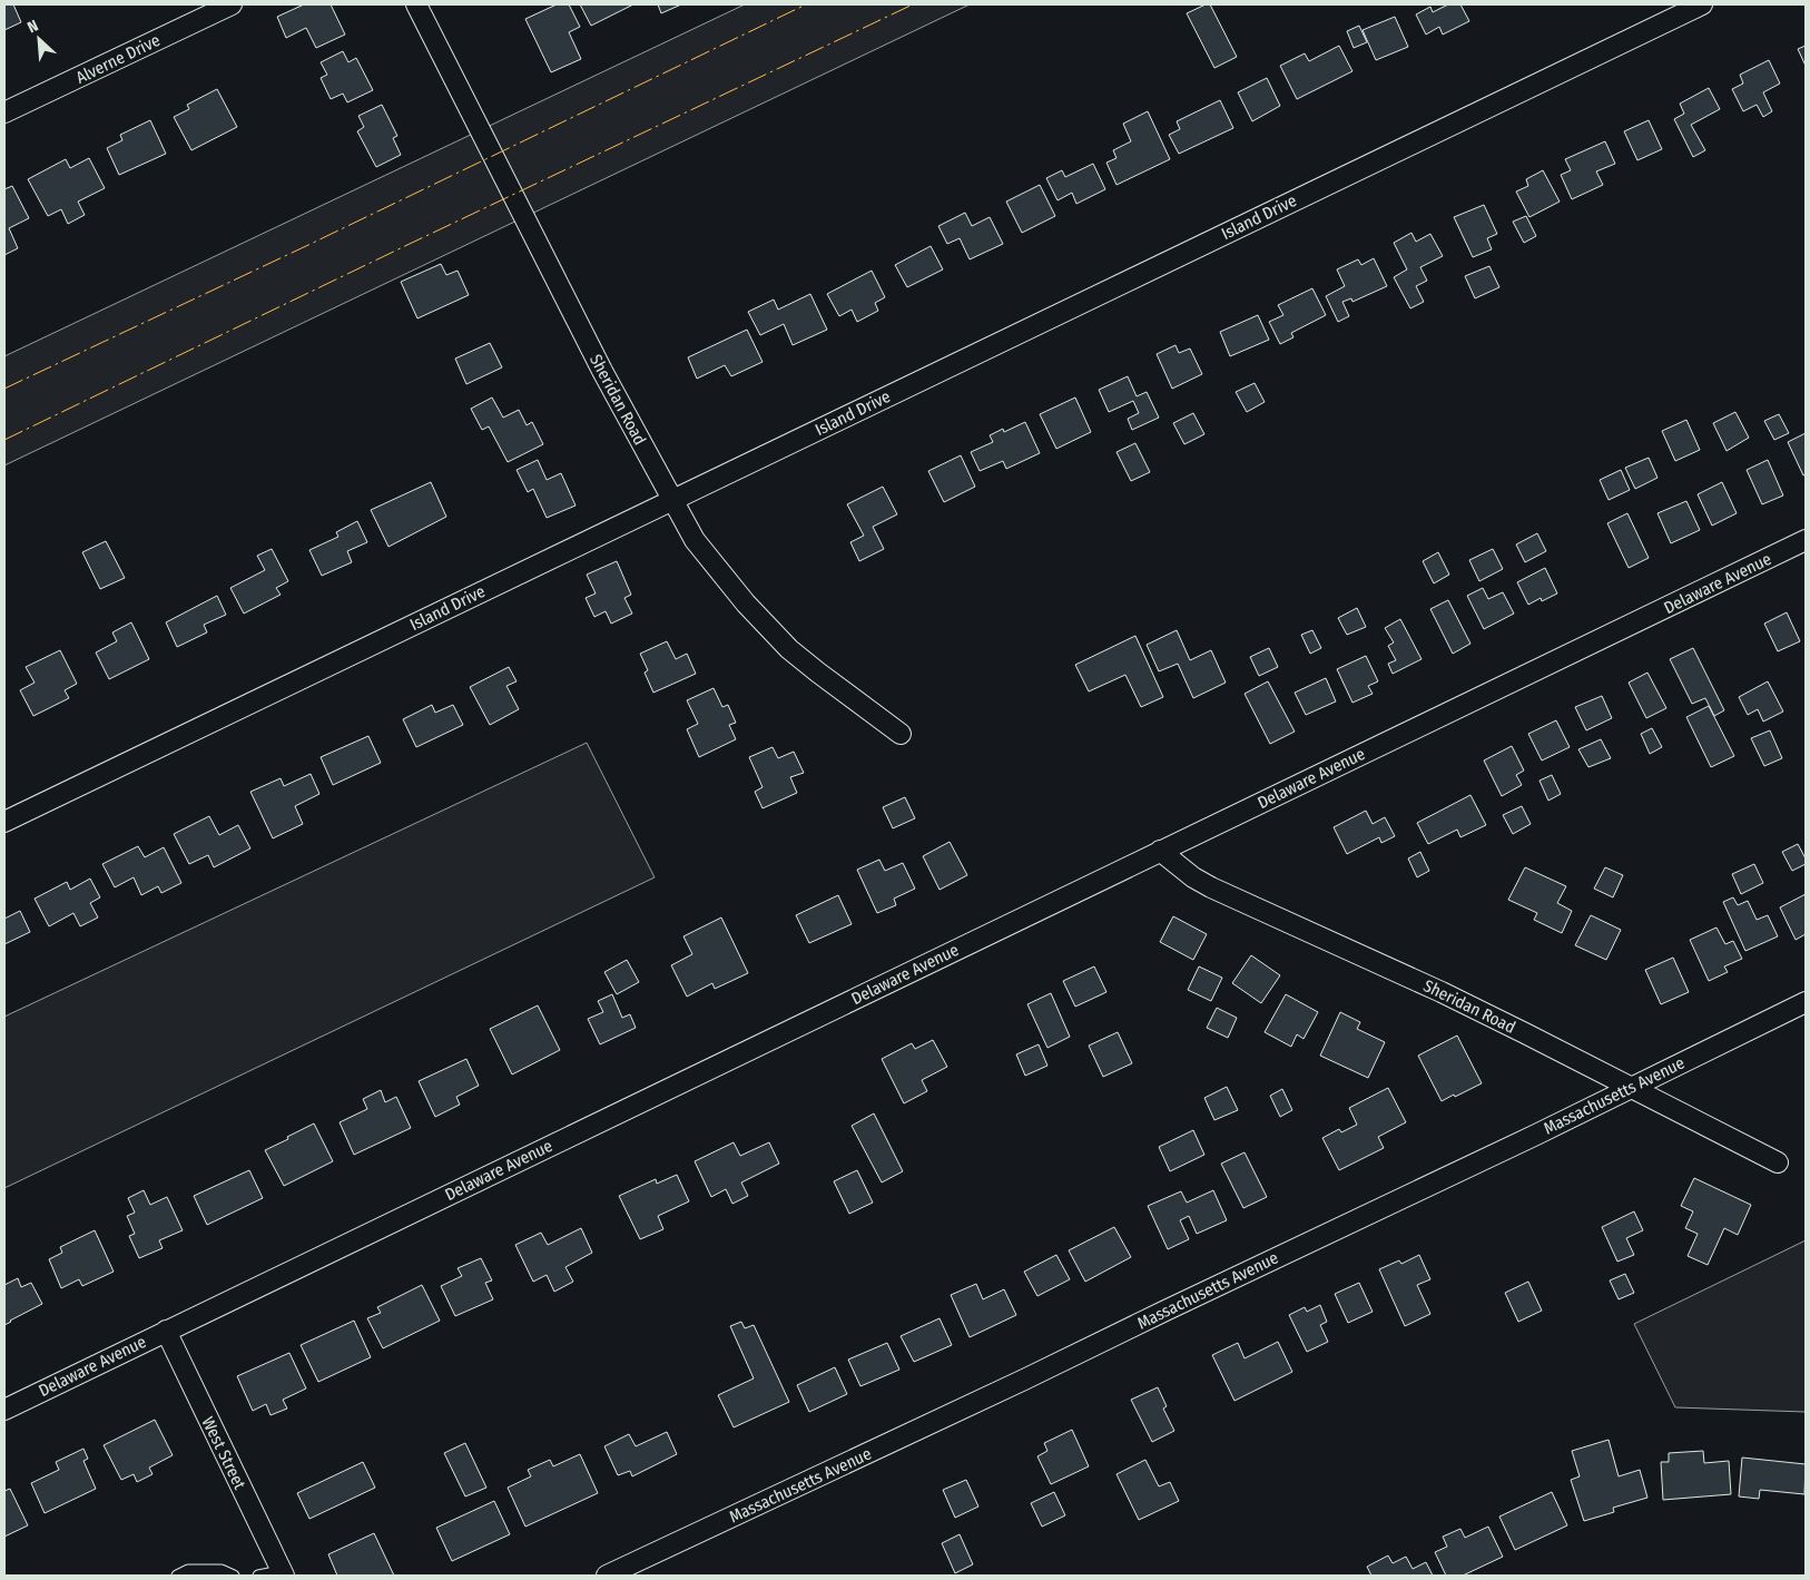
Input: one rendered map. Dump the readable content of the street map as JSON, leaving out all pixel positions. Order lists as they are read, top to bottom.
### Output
{
  "streets": {
    "street": [
      "Alverne Drive",
      "Island Drive",
      "Sheridan Road",
      "Delaware Avenue",
      "Massachusetts Avenue",
      "West Street"
    ]
  },
  "crossings": [
    ["Island Drive", "Sheridan Road"],
    ["Sheridan Road", "Delaware Avenue"],
    ["Sheridan Road", "Massachusetts Avenue"],
    ["Delaware Avenue", "West Street"]
  ],
  "north": "top left"
}
